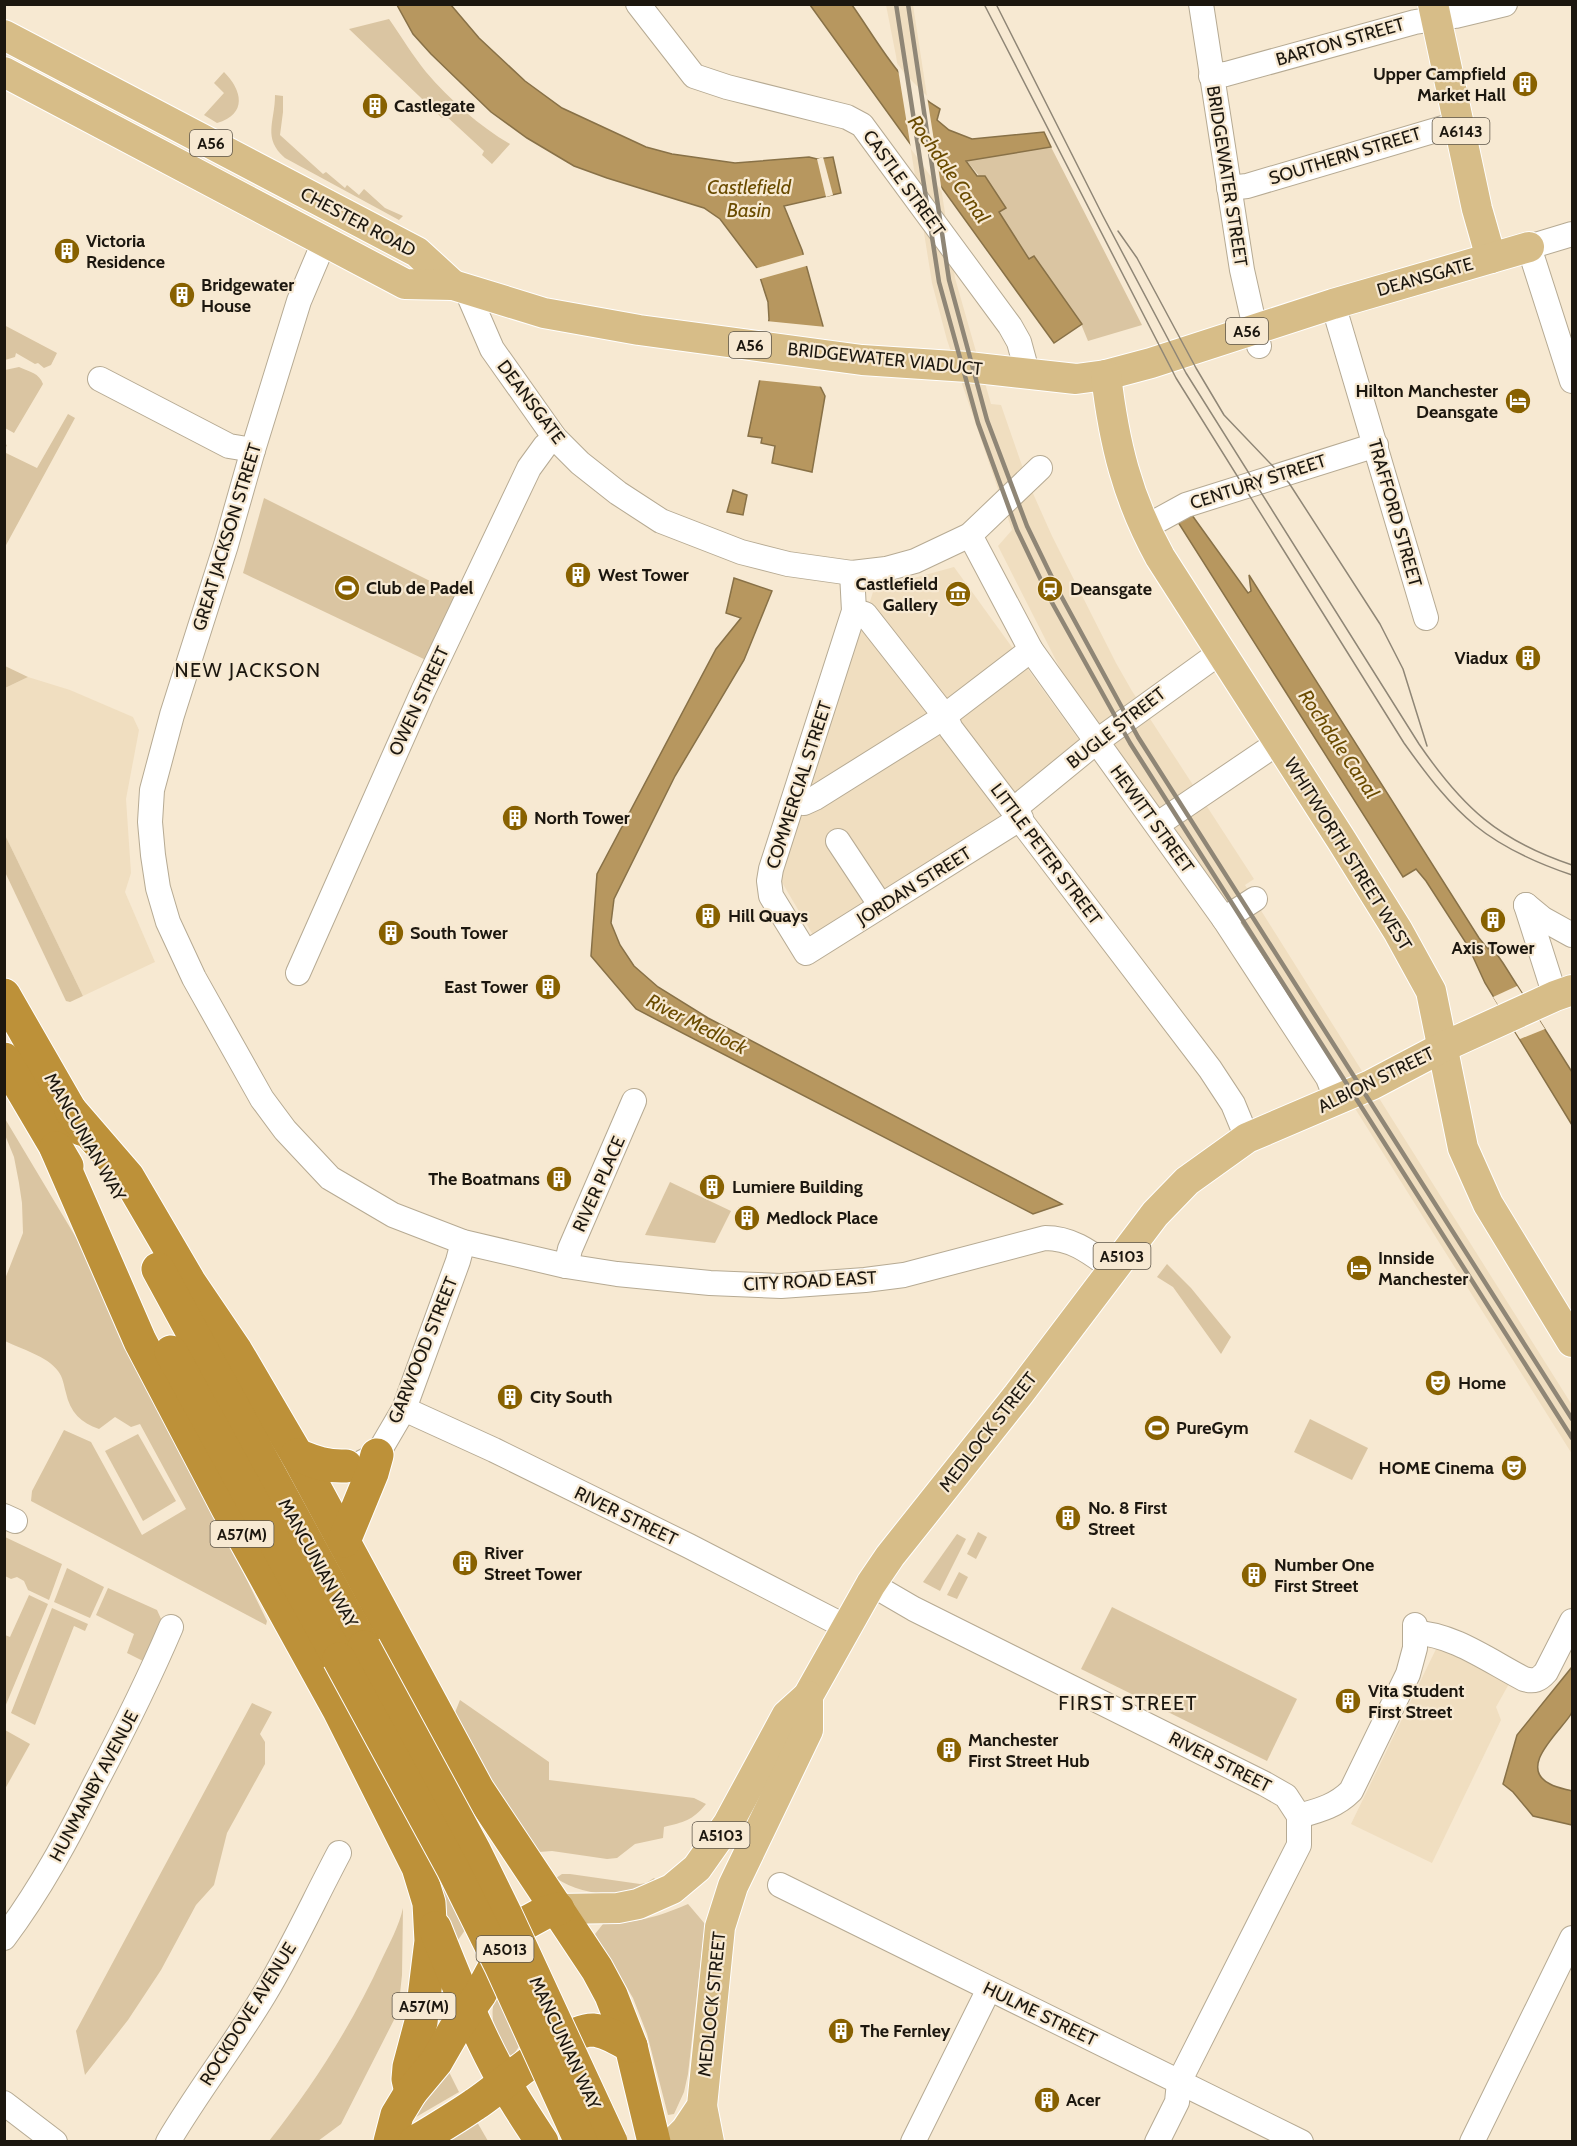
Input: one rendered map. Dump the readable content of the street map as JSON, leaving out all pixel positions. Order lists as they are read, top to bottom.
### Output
{
  "streets": {
    "highway": ["MANCUNIAN WAY", "A57(M)", "A5013"],
    "main road": [
      "A6143",
      "A56",
      "CHESTER ROAD",
      "DEANSGATE",
      "BRIDGEWATER VIADUCT",
      "WHITWORTH STREET WEST",
      "ALBION STREET",
      "A5103",
      "MEDLOCK STREET"
    ],
    "street": [
      "BARTON STREET",
      "SOUTHERN STREET",
      "BRIDGEWATER STREET",
      "CASTLE STREET",
      "CENTURY STREET",
      "TRAFFORD STREET",
      "GREAT JACKSON STREET",
      "OWEN STREET",
      "BUGLE STREET",
      "COMMERCIAL STREET",
      "HEWITT STREET",
      "LITTLE PETER STREET",
      "JORDAN STREET",
      "RIVER PLACE",
      "CITY ROAD EAST",
      "GARWOOD STREET",
      "RIVER STREET",
      "HUNMANBY AVENUE",
      "ROCKDOVE AVENUE",
      "HULME STREET"
    ]
  },
  "crossings": [
    ["BARTON STREET", "A6143"],
    ["BARTON STREET", "BRIDGEWATER STREET"],
    ["A6143", "SOUTHERN STREET"],
    ["A6143", "DEANSGATE"],
    ["SOUTHERN STREET", "BRIDGEWATER STREET"],
    ["BRIDGEWATER STREET", "DEANSGATE"],
    ["CASTLE STREET", "BRIDGEWATER VIADUCT"],
    ["CHESTER ROAD", "DEANSGATE"],
    ["CHESTER ROAD", "BRIDGEWATER VIADUCT"],
    ["CHESTER ROAD", "GREAT JACKSON STREET"],
    ["DEANSGATE", "BRIDGEWATER VIADUCT"],
    ["DEANSGATE", "TRAFFORD STREET"],
    ["DEANSGATE", "OWEN STREET"],
    ["DEANSGATE", "HEWITT STREET"],
    ["DEANSGATE", "WHITWORTH STREET WEST"],
    ["BRIDGEWATER VIADUCT", "WHITWORTH STREET WEST"],
    ["CENTURY STREET", "TRAFFORD STREET"],
    ["CENTURY STREET", "WHITWORTH STREET WEST"],
    ["GREAT JACKSON STREET", "CITY ROAD EAST"],
    ["GREAT JACKSON STREET", "GARWOOD STREET"],
    ["BUGLE STREET", "HEWITT STREET"],
    ["BUGLE STREET", "LITTLE PETER STREET"],
    ["BUGLE STREET", "WHITWORTH STREET WEST"],
    ["BUGLE STREET", "JORDAN STREET"],
    ["COMMERCIAL STREET", "LITTLE PETER STREET"],
    ["COMMERCIAL STREET", "JORDAN STREET"],
    ["HEWITT STREET", "ALBION STREET"],
    ["LITTLE PETER STREET", "JORDAN STREET"],
    ["LITTLE PETER STREET", "ALBION STREET"],
    ["WHITWORTH STREET WEST", "ALBION STREET"],
    ["ALBION STREET", "MEDLOCK STREET"],
    ["MANCUNIAN WAY", "A57(M)"],
    ["RIVER PLACE", "CITY ROAD EAST"],
    ["CITY ROAD EAST", "GARWOOD STREET"],
    ["CITY ROAD EAST", "MEDLOCK STREET"],
    ["GARWOOD STREET", "RIVER STREET"],
    ["MEDLOCK STREET", "RIVER STREET"],
    ["MEDLOCK STREET", "A57(M)"],
    ["MEDLOCK STREET", "A5013"],
    ["A57(M)", "A5013"]
  ],
  "districts": ["NEW JACKSON", "FIRST STREET"],
  "water": ["Rochdale Canal", "Castlefield Basin", "River Medlock"],
  "places": {
    "building": [
      "Upper Campfield Market Hall",
      "Castlegate",
      "Victoria Residence",
      "Bridgewater House",
      "West Tower",
      "Viadux",
      "North Tower",
      "Hill Quays",
      "Axis Tower",
      "South Tower",
      "East Tower",
      "The Boatmans",
      "Lumiere Building",
      "Medlock Place",
      "City South",
      "No. 8 First Street",
      "River Street Tower",
      "Number One First Street",
      "Vita Student First Street",
      "Manchester First Street Hub",
      "The Fernley",
      "Acer"
    ],
    "hotel": ["Hilton Manchester Deansgate", "Innside Manchester"],
    "sports": ["Club de Padel", "PureGym"],
    "station": ["Deansgate"],
    "museum": ["Castlefield Gallery"],
    "theatre": ["Home", "HOME Cinema"]
  }
}
